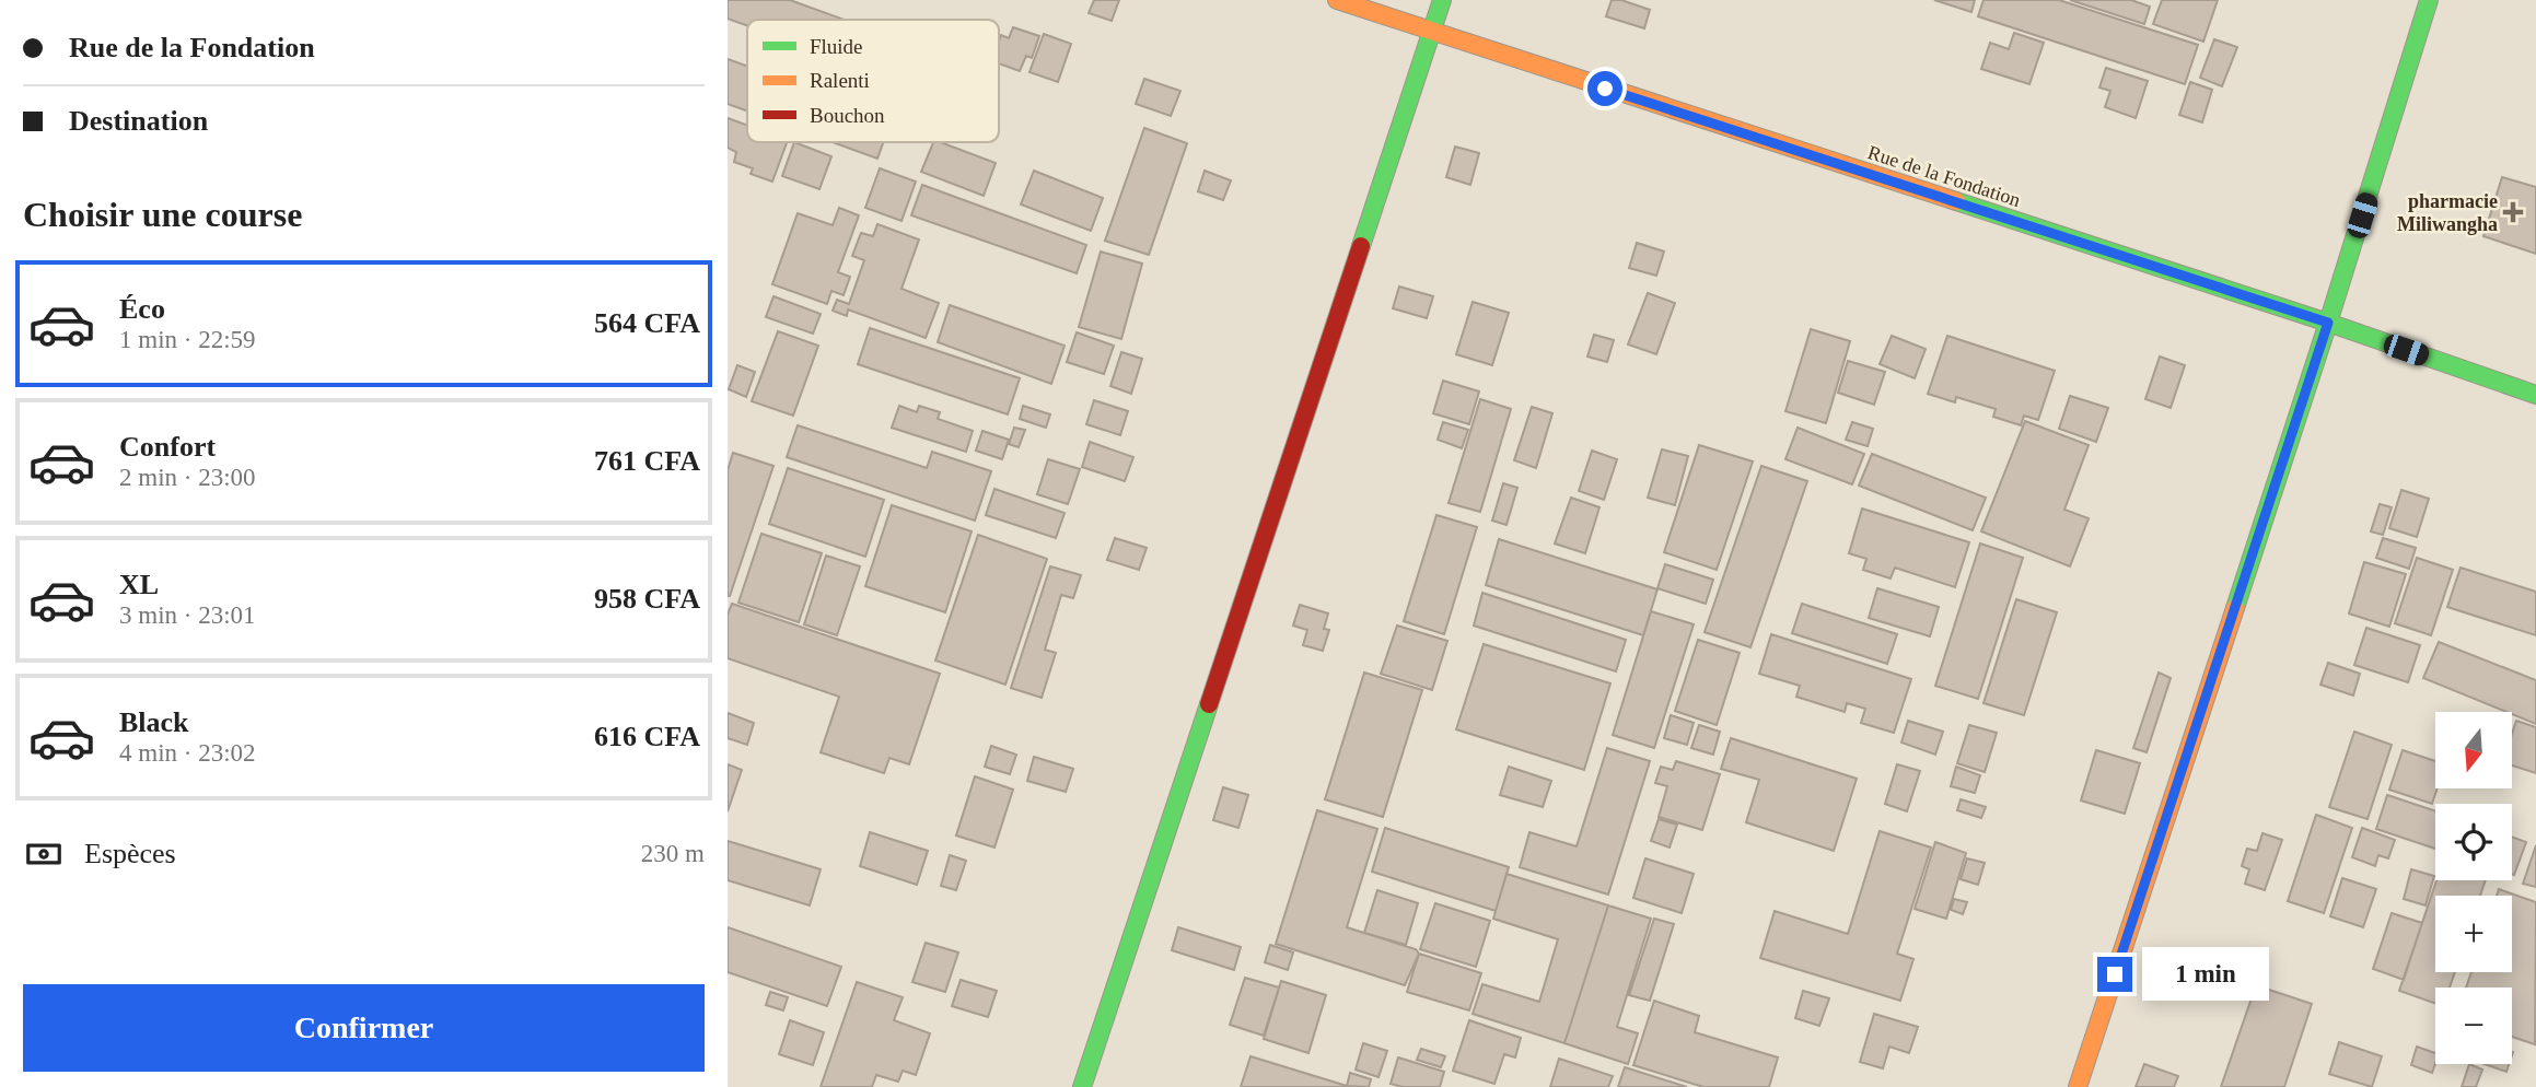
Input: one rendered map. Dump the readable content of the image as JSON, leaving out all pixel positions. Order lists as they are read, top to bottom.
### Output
{
  "streets": {
    "street": ["Rue de la Fondation"]
  },
  "places": {
    "health": ["pharmacie Miliwangha"]
  },
  "legend": ["Fluide", "Ralenti", "Bouchon"],
  "north": "bottom",
  "page": {
    "banner": ["Rue de la Fondation", "Destination"],
    "heading": "Choisir une course",
    "list": [
      {
        "name": "Éco",
        "note": "1 min · 22:59",
        "value": "564 CFA"
      },
      {
        "name": "Confort",
        "note": "2 min · 23:00",
        "value": "761 CFA"
      },
      {
        "name": "XL",
        "note": "3 min · 23:01",
        "value": "958 CFA"
      },
      {
        "name": "Black",
        "note": "4 min · 23:02",
        "value": "616 CFA"
      }
    ],
    "map_buttons": ["+", "−"],
    "pay": ["Espèces", "230 m"],
    "bubble": "1 min",
    "buttons": "Confirmer"
  }
}
